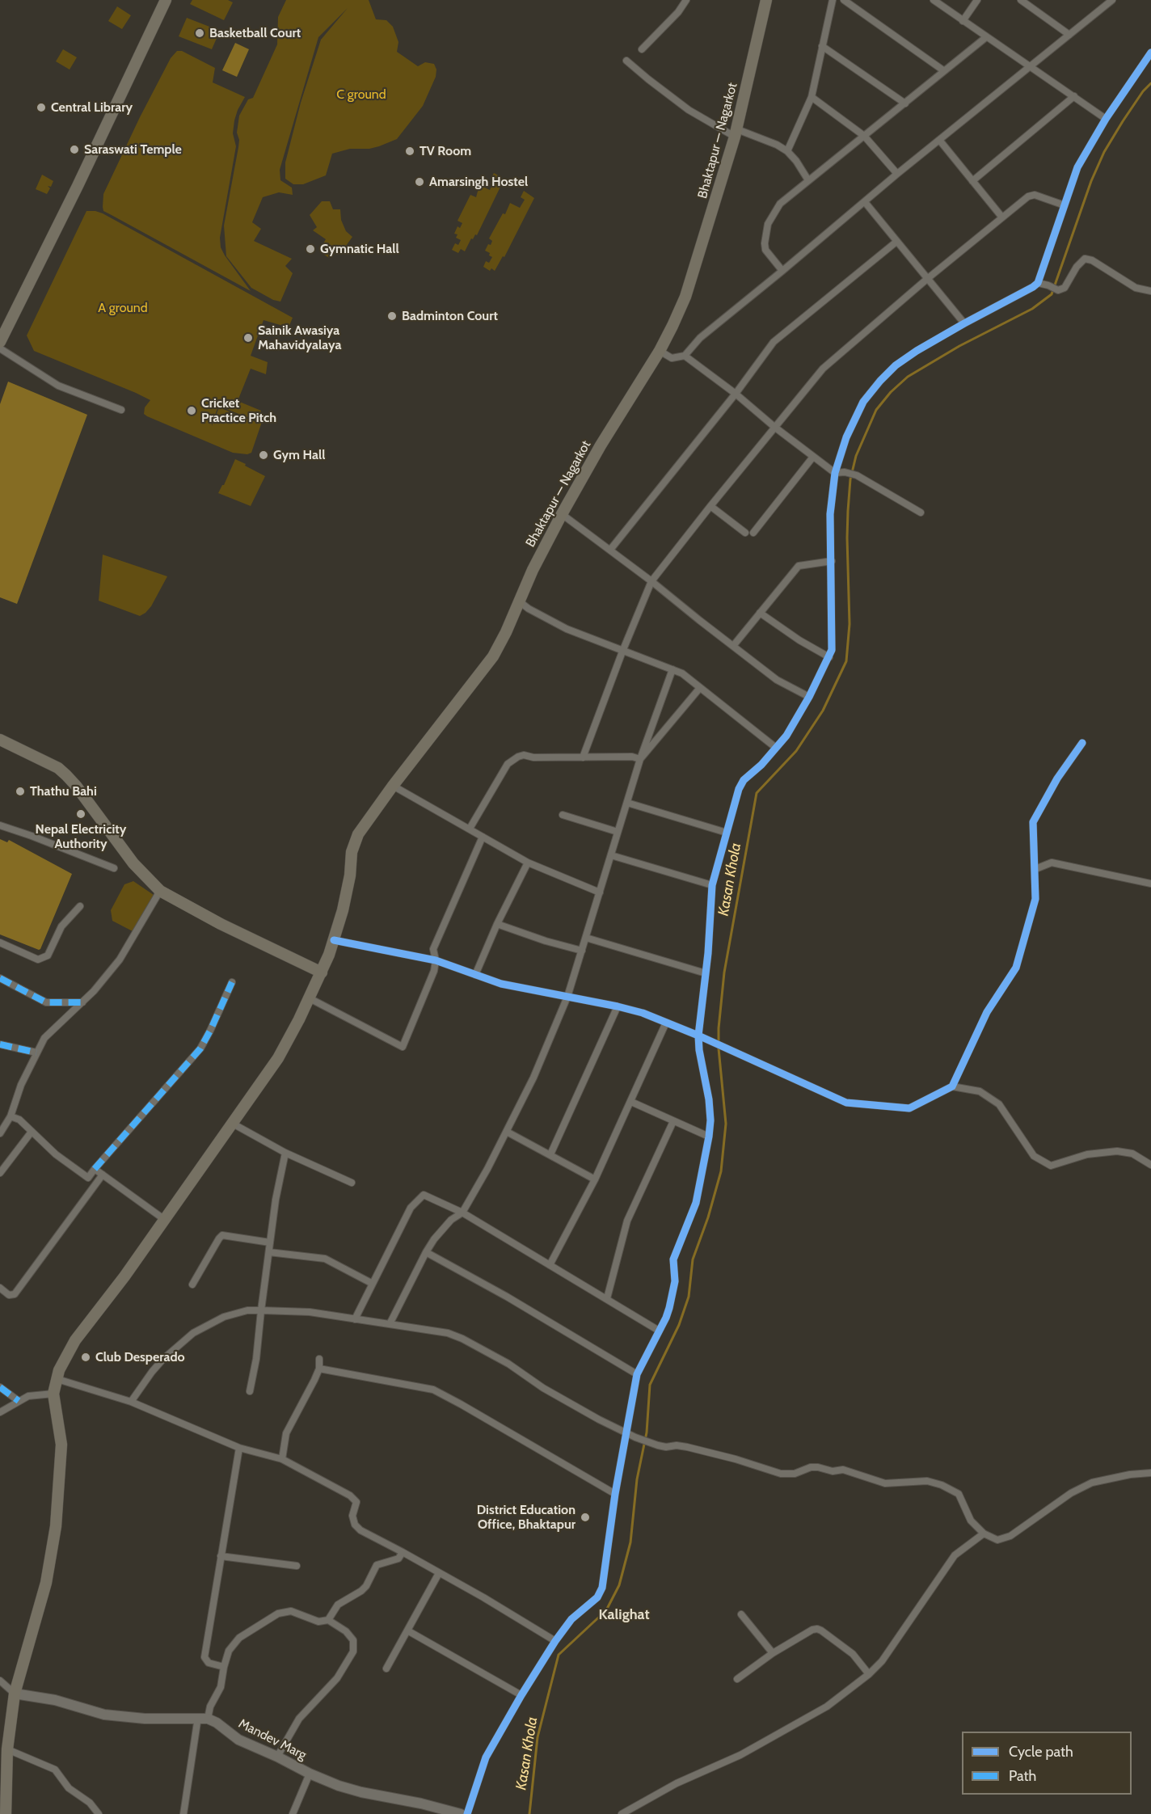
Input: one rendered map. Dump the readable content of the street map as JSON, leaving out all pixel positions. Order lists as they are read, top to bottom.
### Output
{
  "streets": {
    "main road": ["Bhaktapur — Nagarkot", "Mandev Marg"]
  },
  "districts": ["Kalighat"],
  "water": ["Kasan Khola"],
  "parks": ["C ground", "A ground"],
  "places": [
    "Basketball Court",
    "Central Library",
    "Saraswati Temple",
    "TV Room",
    "Amarsingh Hostel",
    "Gymnatic Hall",
    "Badminton Court",
    "Sainik Awasiya Mahavidyalaya",
    "Cricket Practice Pitch",
    "Gym Hall",
    "Thathu Bahi",
    "Nepal Electricity Authority",
    "Club Desperado",
    "District Education Office, Bhaktapur"
  ],
  "legend": ["Cycle path", "Path"]
}
